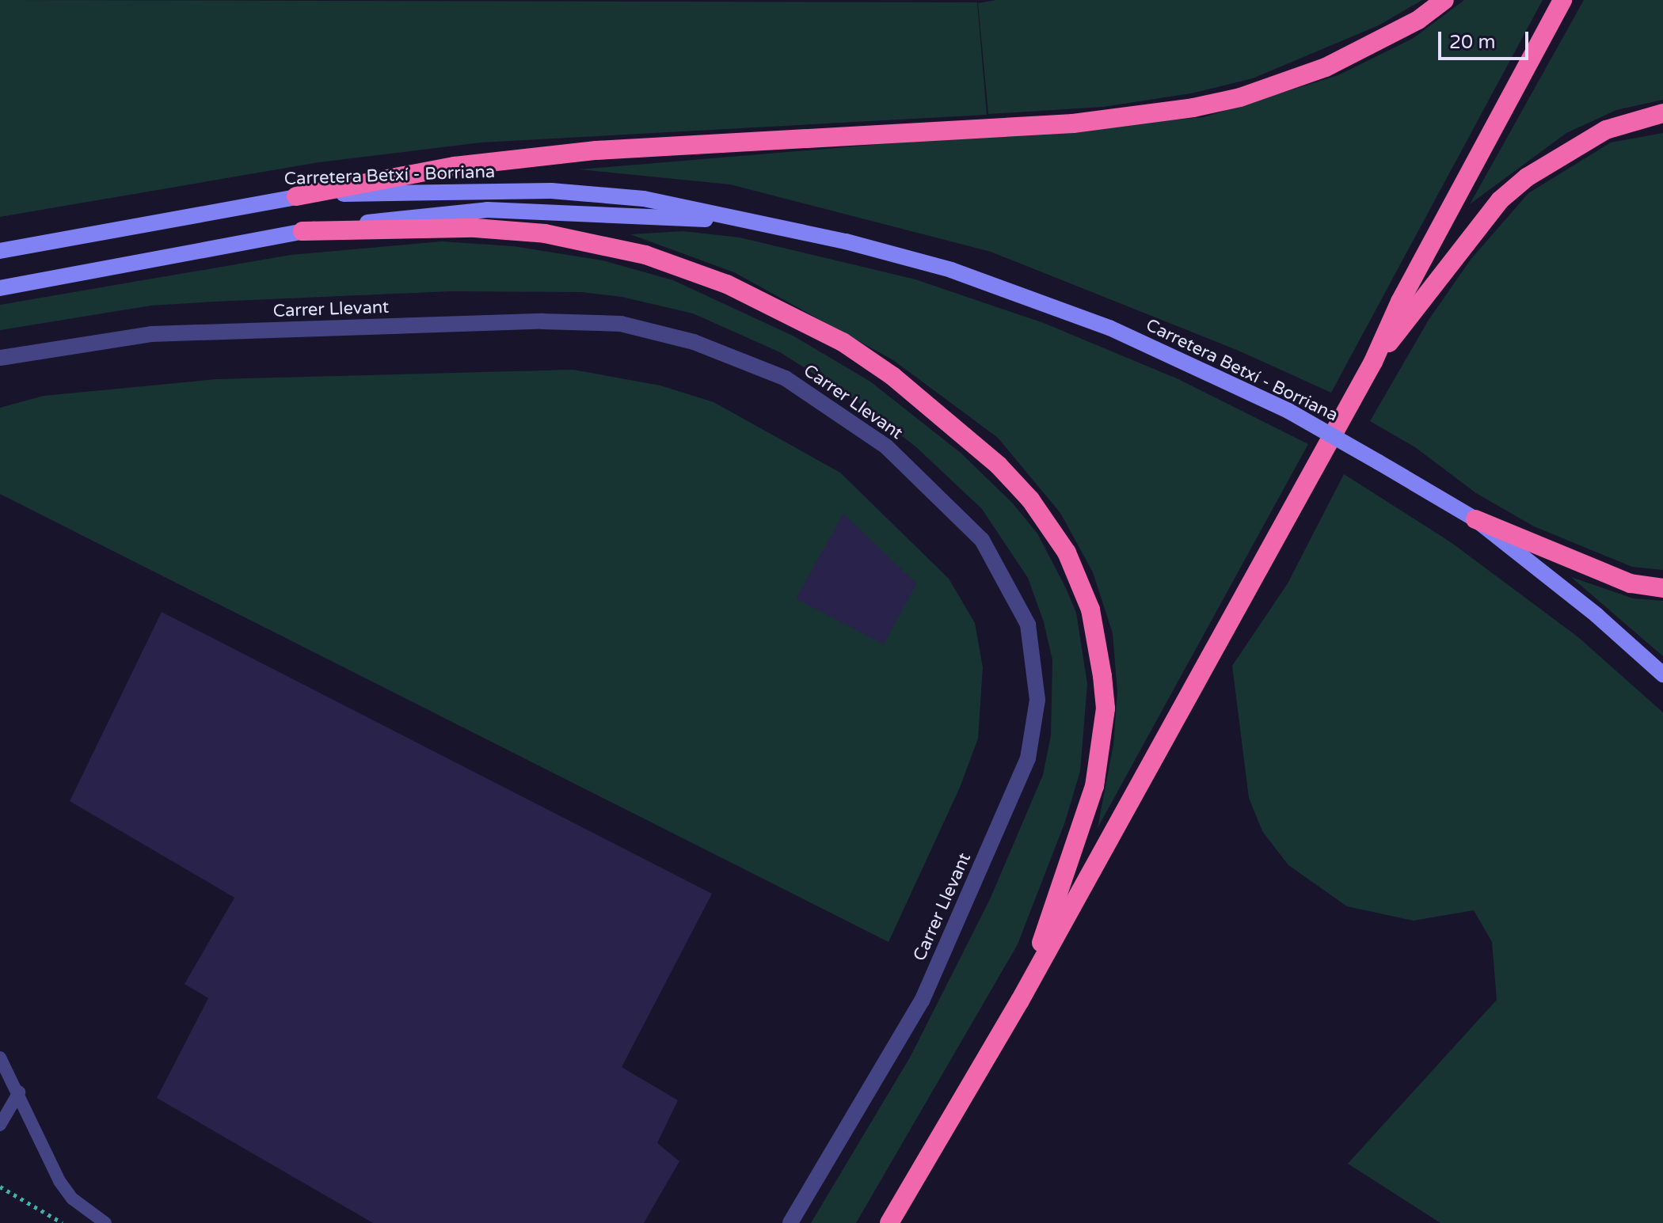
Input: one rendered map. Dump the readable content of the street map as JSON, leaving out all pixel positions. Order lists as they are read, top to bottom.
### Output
{
  "streets": {
    "main road": ["Carretera Betxí - Borriana"],
    "street": ["Carrer Llevant"]
  },
  "scale_bar": "20 m"
}
